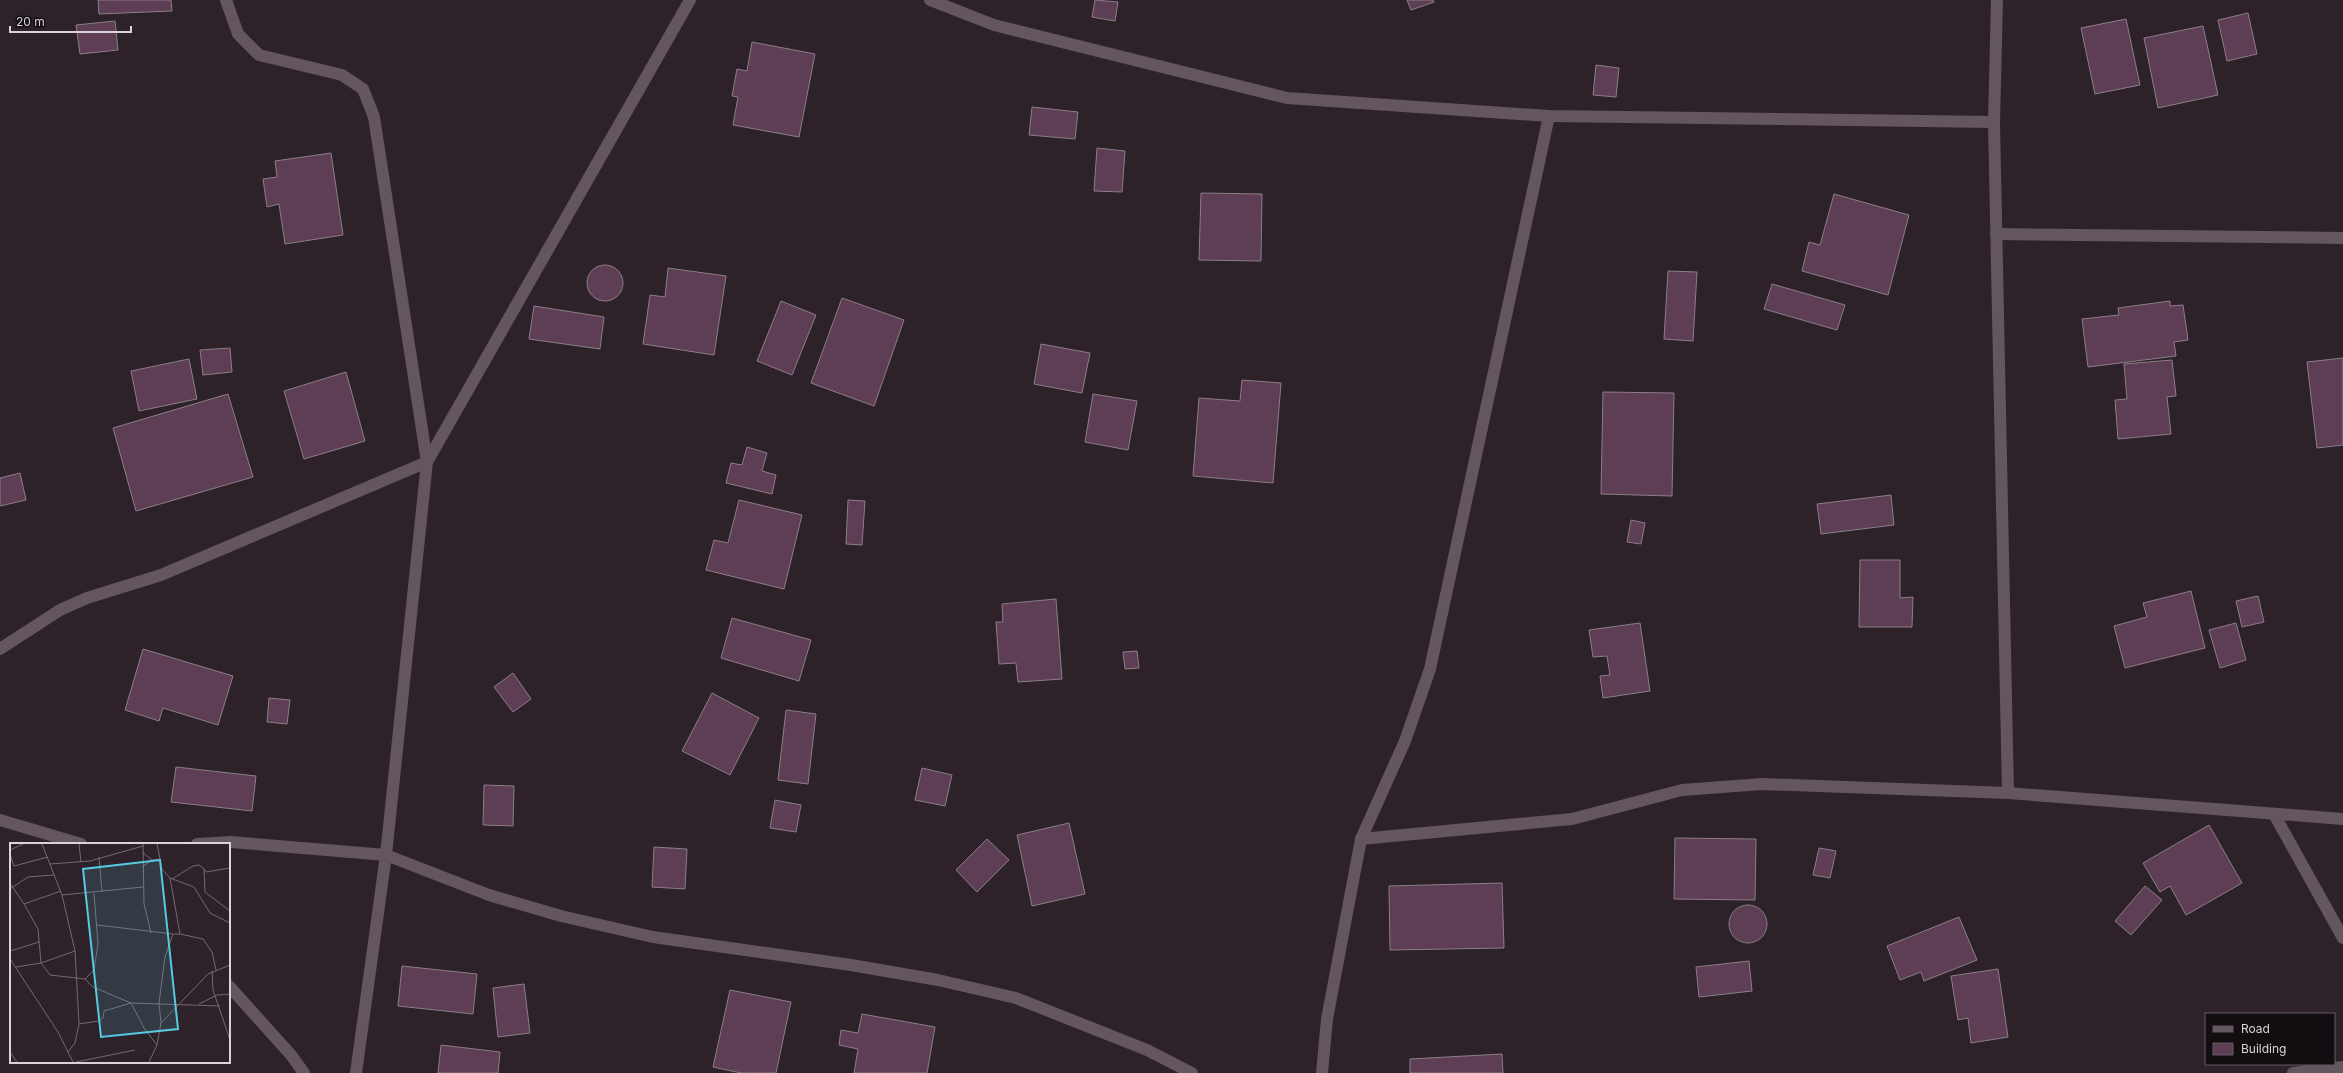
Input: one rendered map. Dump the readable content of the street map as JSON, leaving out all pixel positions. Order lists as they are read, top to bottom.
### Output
{
  "legend": ["Road", "Building"],
  "scale_bar": "20 m"
}
